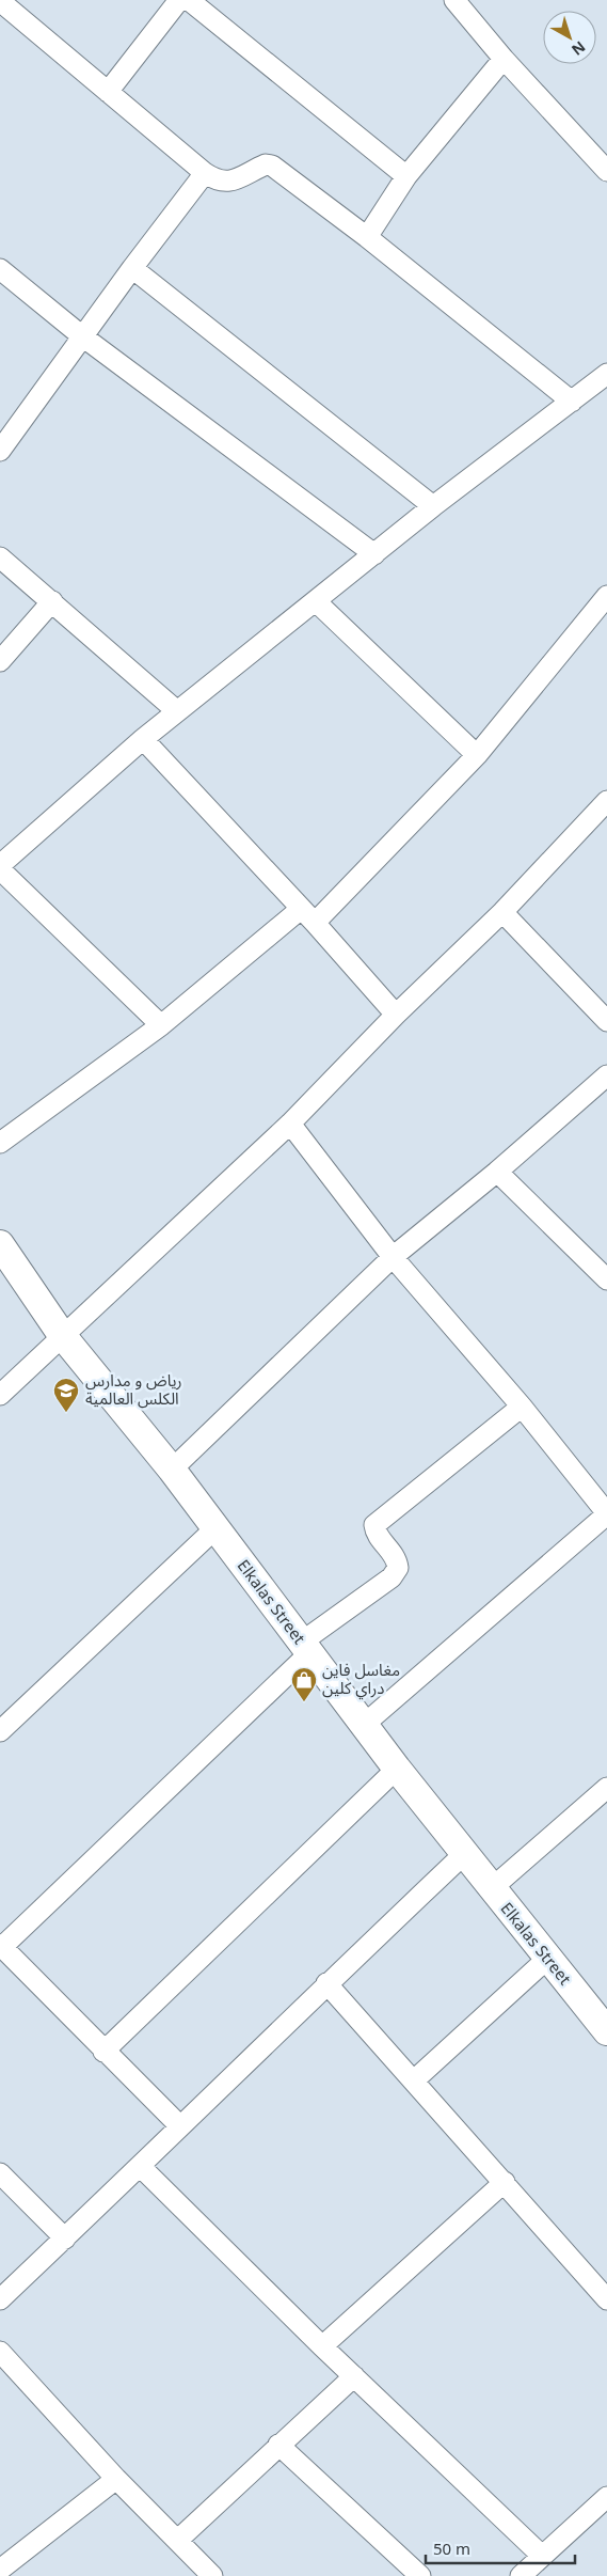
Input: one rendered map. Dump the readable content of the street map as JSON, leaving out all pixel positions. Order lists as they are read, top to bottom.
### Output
{
  "streets": {
    "street": ["Elkalas Street"]
  },
  "places": {
    "school or university": ["رياض و مدارس الكلس العالمية"],
    "shop": ["مغاسل فاين دراي كلين"]
  },
  "scale_bar": "50 m",
  "north": "bottom right"
}
